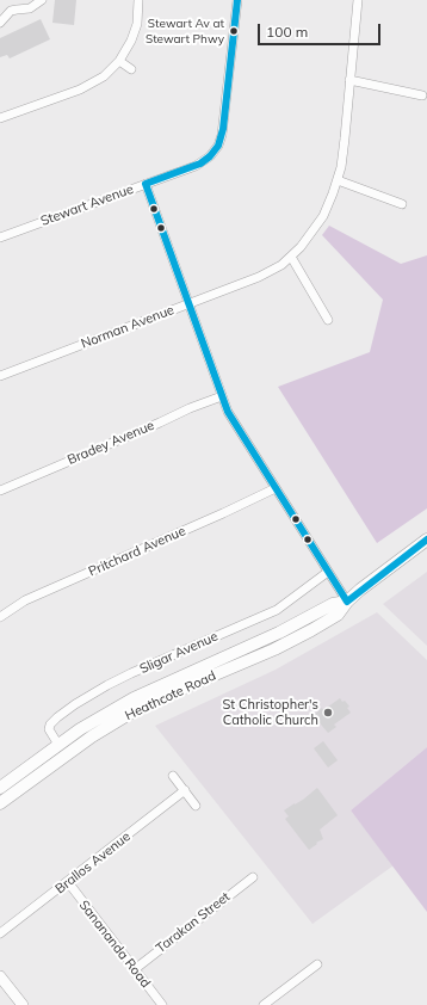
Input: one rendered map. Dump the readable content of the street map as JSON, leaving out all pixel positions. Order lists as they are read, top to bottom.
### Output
{
  "streets": {
    "main road": ["Heathcote Road"],
    "street": [
      "Stewart Avenue",
      "Norman Avenue",
      "Bradey Avenue",
      "Pritchard Avenue",
      "Sligar Avenue",
      "Brallos Avenue",
      "Tarakan Street",
      "Sanananda Road"
    ]
  },
  "crossings": [
    ["Sligar Avenue", "Heathcote Road"],
    ["Brallos Avenue", "Sanananda Road"],
    ["Tarakan Street", "Sanananda Road"]
  ],
  "places": ["Stewart Av at Stewart Phwy", "St Christopher's Catholic Church"],
  "scale_bar": "100 m"
}
